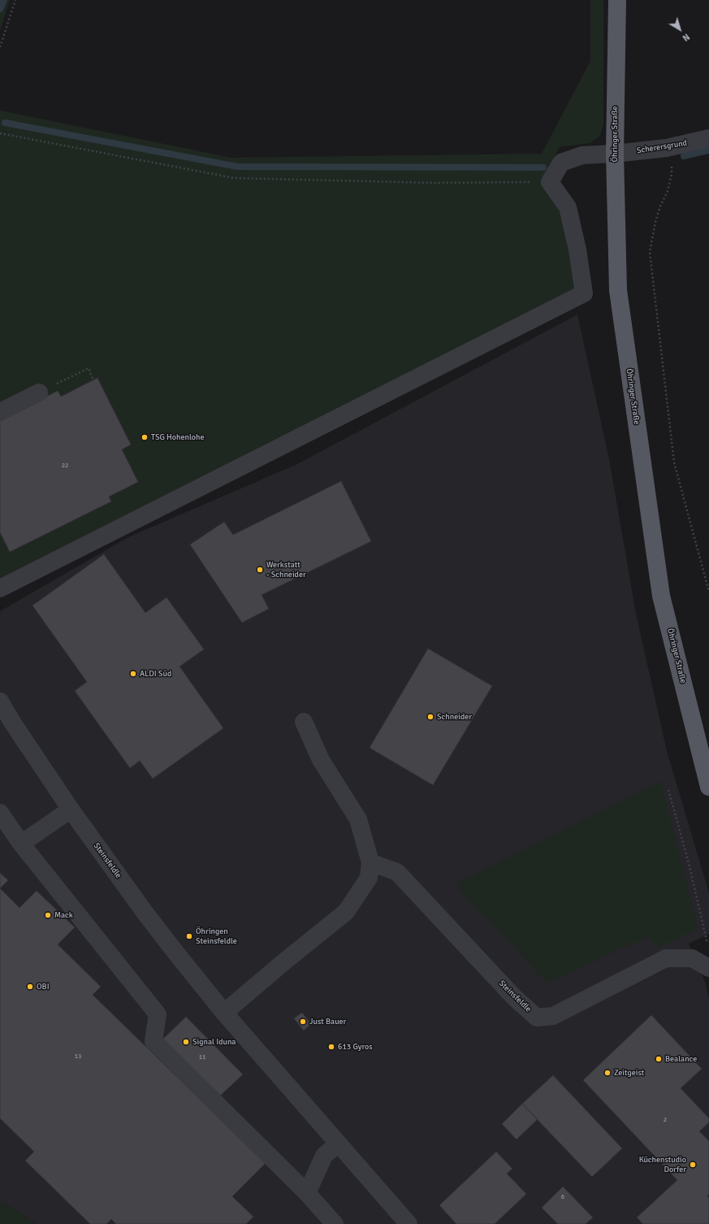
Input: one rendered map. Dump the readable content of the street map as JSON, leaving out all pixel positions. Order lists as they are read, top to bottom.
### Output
{
  "streets": {
    "main road": ["Öhringer Straße"],
    "street": ["Scherersgrund", "Steinsfeldle"]
  },
  "crossings": [
    ["Öhringer Straße", "Scherersgrund"]
  ],
  "places": [
    "TSG Hohenlohe",
    "Werkstatt - Schneider",
    "ALDI Süd",
    "Schneider",
    "Mack",
    "Öhringen Steinsfeldle",
    "OBI",
    "Just Bauer",
    "Signal Iduna",
    "613 Gyros",
    "Bealance",
    "Zeitgeist",
    "Küchenstudio Dorfer"
  ],
  "house_numbers": [
    "22",
    "13",
    "11",
    "2",
    "6"
  ],
  "north": "bottom right"
}
